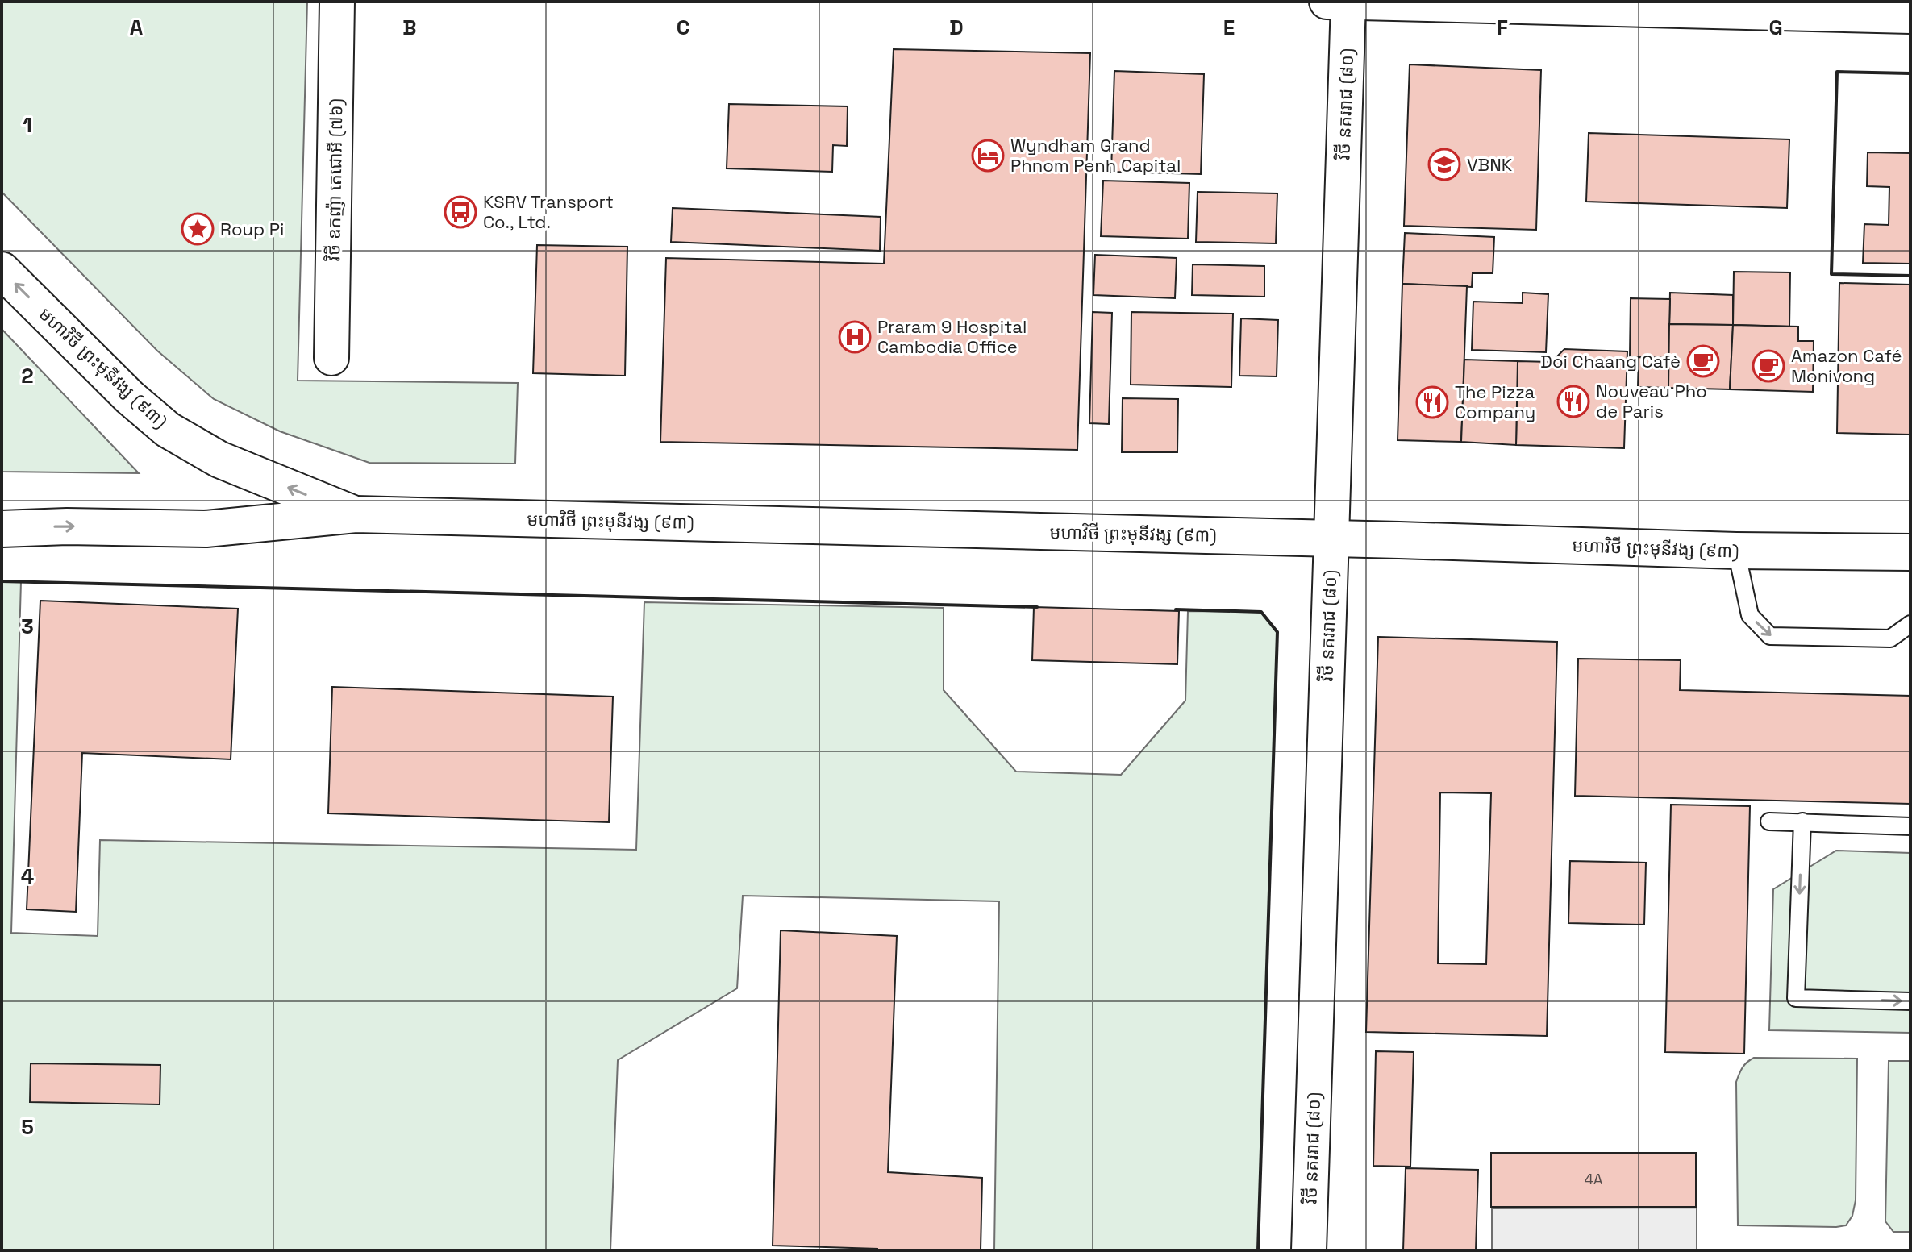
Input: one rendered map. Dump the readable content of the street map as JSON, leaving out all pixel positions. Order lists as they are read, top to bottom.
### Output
{
  "streets": {
    "highway": ["មហាវិថី ព្រះមុនីវង្ស (៩៣)"],
    "street": ["វិថី នគររាជ (៨០)", "វិថី ឧកញ៉ា តេជោអី (៧៦)"]
  },
  "crossings": [
    ["វិថី នគររាជ (៨០)", "មហាវិថី ព្រះមុនីវង្ស (៩៣)"]
  ],
  "places": {
    "hotel": ["Wyndham Grand Phnom Penh Capital"],
    "school or university": ["VBNK"],
    "bus stop": ["KSRV Transport Co., Ltd."],
    "place": ["Roup Pi"],
    "hospital": ["Praram 9 Hospital Cambodia Office"],
    "cafe": ["Doi Chaang Cafè", "Amazon Café Monivong"],
    "restaurant": ["Nouveau Pho de Paris", "The Pizza Company"]
  },
  "house_numbers": ["4A"],
  "grid": {
    "columns": [
      "A",
      "B",
      "C",
      "D",
      "E",
      "F",
      "G"
    ],
    "rows": [
      "1",
      "2",
      "3",
      "4",
      "5"
    ]
  }
}
